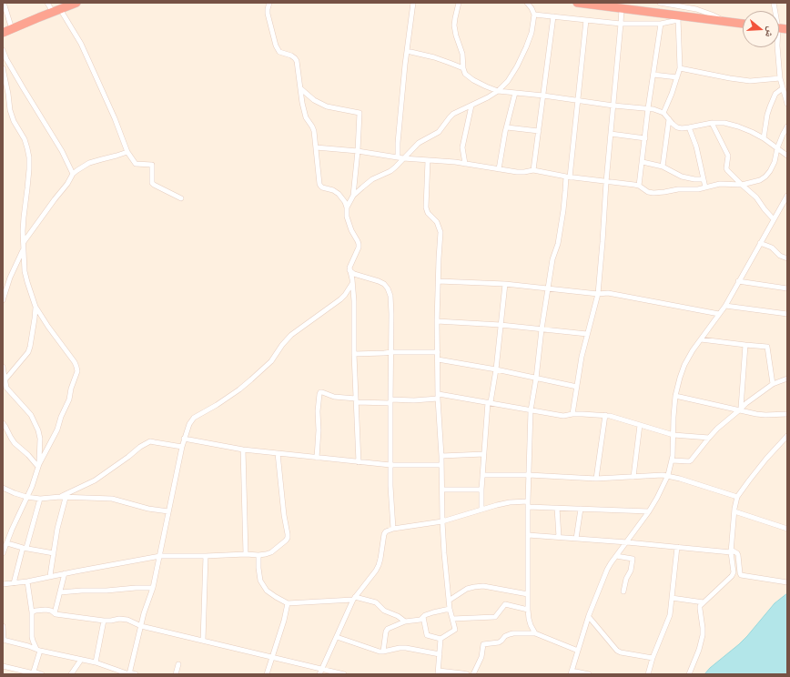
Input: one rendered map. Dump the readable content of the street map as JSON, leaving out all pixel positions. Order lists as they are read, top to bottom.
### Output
{
  "north": "right"
}
